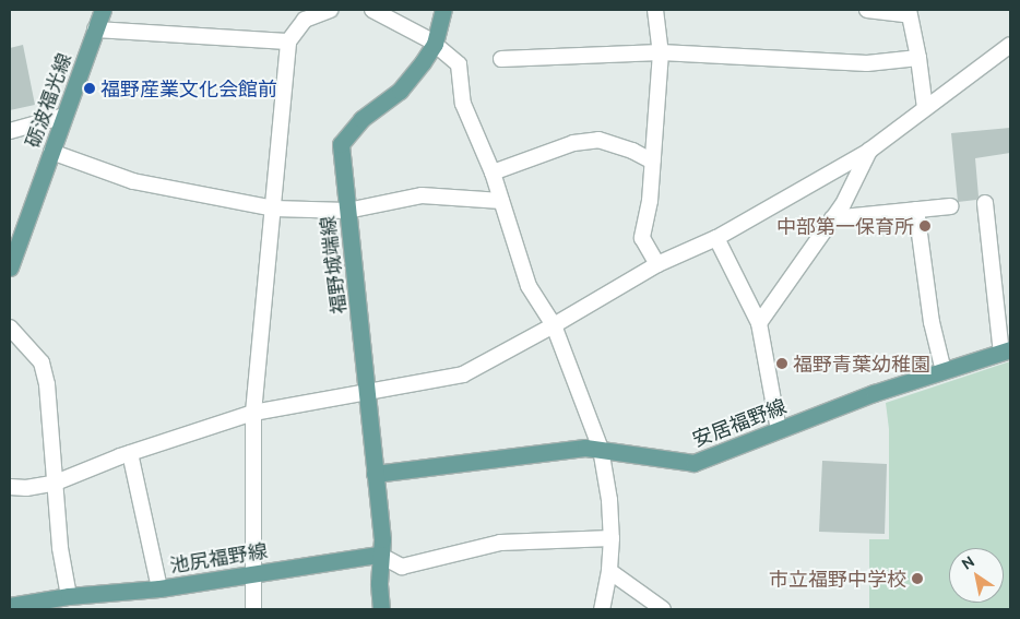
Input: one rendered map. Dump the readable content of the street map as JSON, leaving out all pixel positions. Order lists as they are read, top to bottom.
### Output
{
  "streets": {
    "main road": [
      "砺波福光線",
      "福野城端線",
      "安居福野線",
      "池尻福野線"
    ]
  },
  "crossings": [
    ["福野城端線", "安居福野線"],
    ["福野城端線", "池尻福野線"]
  ],
  "places": [
    "福野産業文化会館前",
    "中部第一保育所",
    "福野青葉幼稚園",
    "市立福野中学校"
  ],
  "north": "top left"
}
